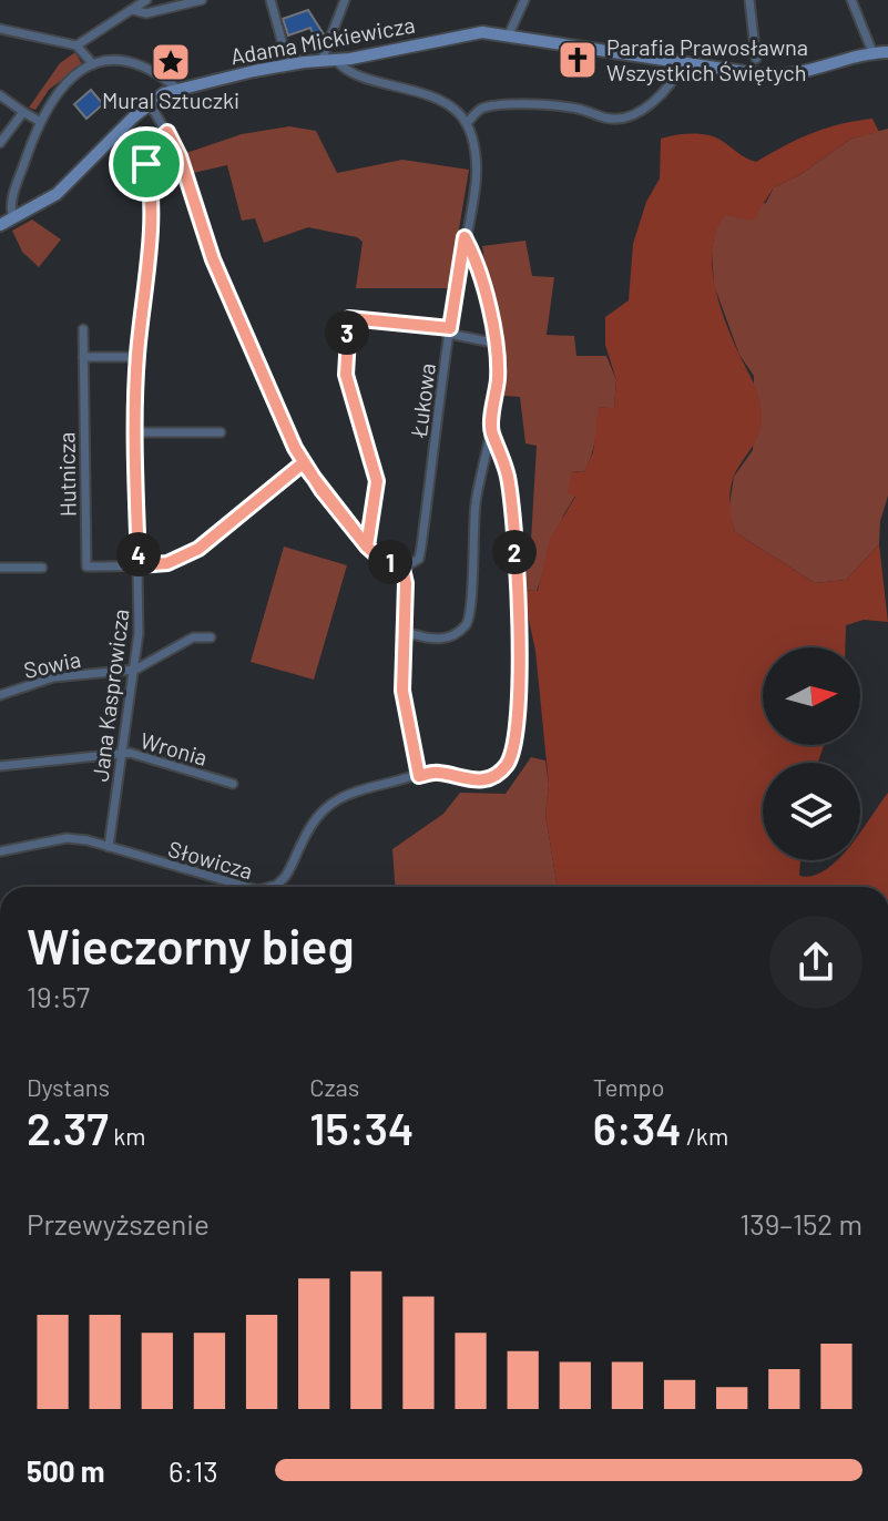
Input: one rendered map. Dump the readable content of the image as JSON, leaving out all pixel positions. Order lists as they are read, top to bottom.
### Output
{
  "streets": {
    "street": [
      "Adama Mickiewicza",
      "Łukowa",
      "Hutnicza",
      "Sowia",
      "Jana Kasprowicza",
      "Wronia",
      "Słowicza"
    ]
  },
  "crossings": [
    ["Hutnicza", "Jana Kasprowicza"],
    ["Sowia", "Jana Kasprowicza"],
    ["Jana Kasprowicza", "Wronia"],
    ["Jana Kasprowicza", "Słowicza"]
  ],
  "places": {
    "church": ["Parafia Prawosławna Wszystkich Świętych"],
    "place": ["Mural Sztuczki"]
  },
  "north": "right",
  "page": {
    "pins": [
      "3",
      "2",
      "4",
      "1"
    ],
    "heading": ["Wieczorny bieg", "19:57"],
    "stats": [
      ["Dystans", "2.37 km"],
      ["Czas", "15:34"],
      ["Tempo", "6:34 /km"]
    ],
    "chart": ["Przewyższenie", "139–152 m"],
    "list": [
      {
        "name": "500 m",
        "note": "6:13"
      }
    ]
  }
}
